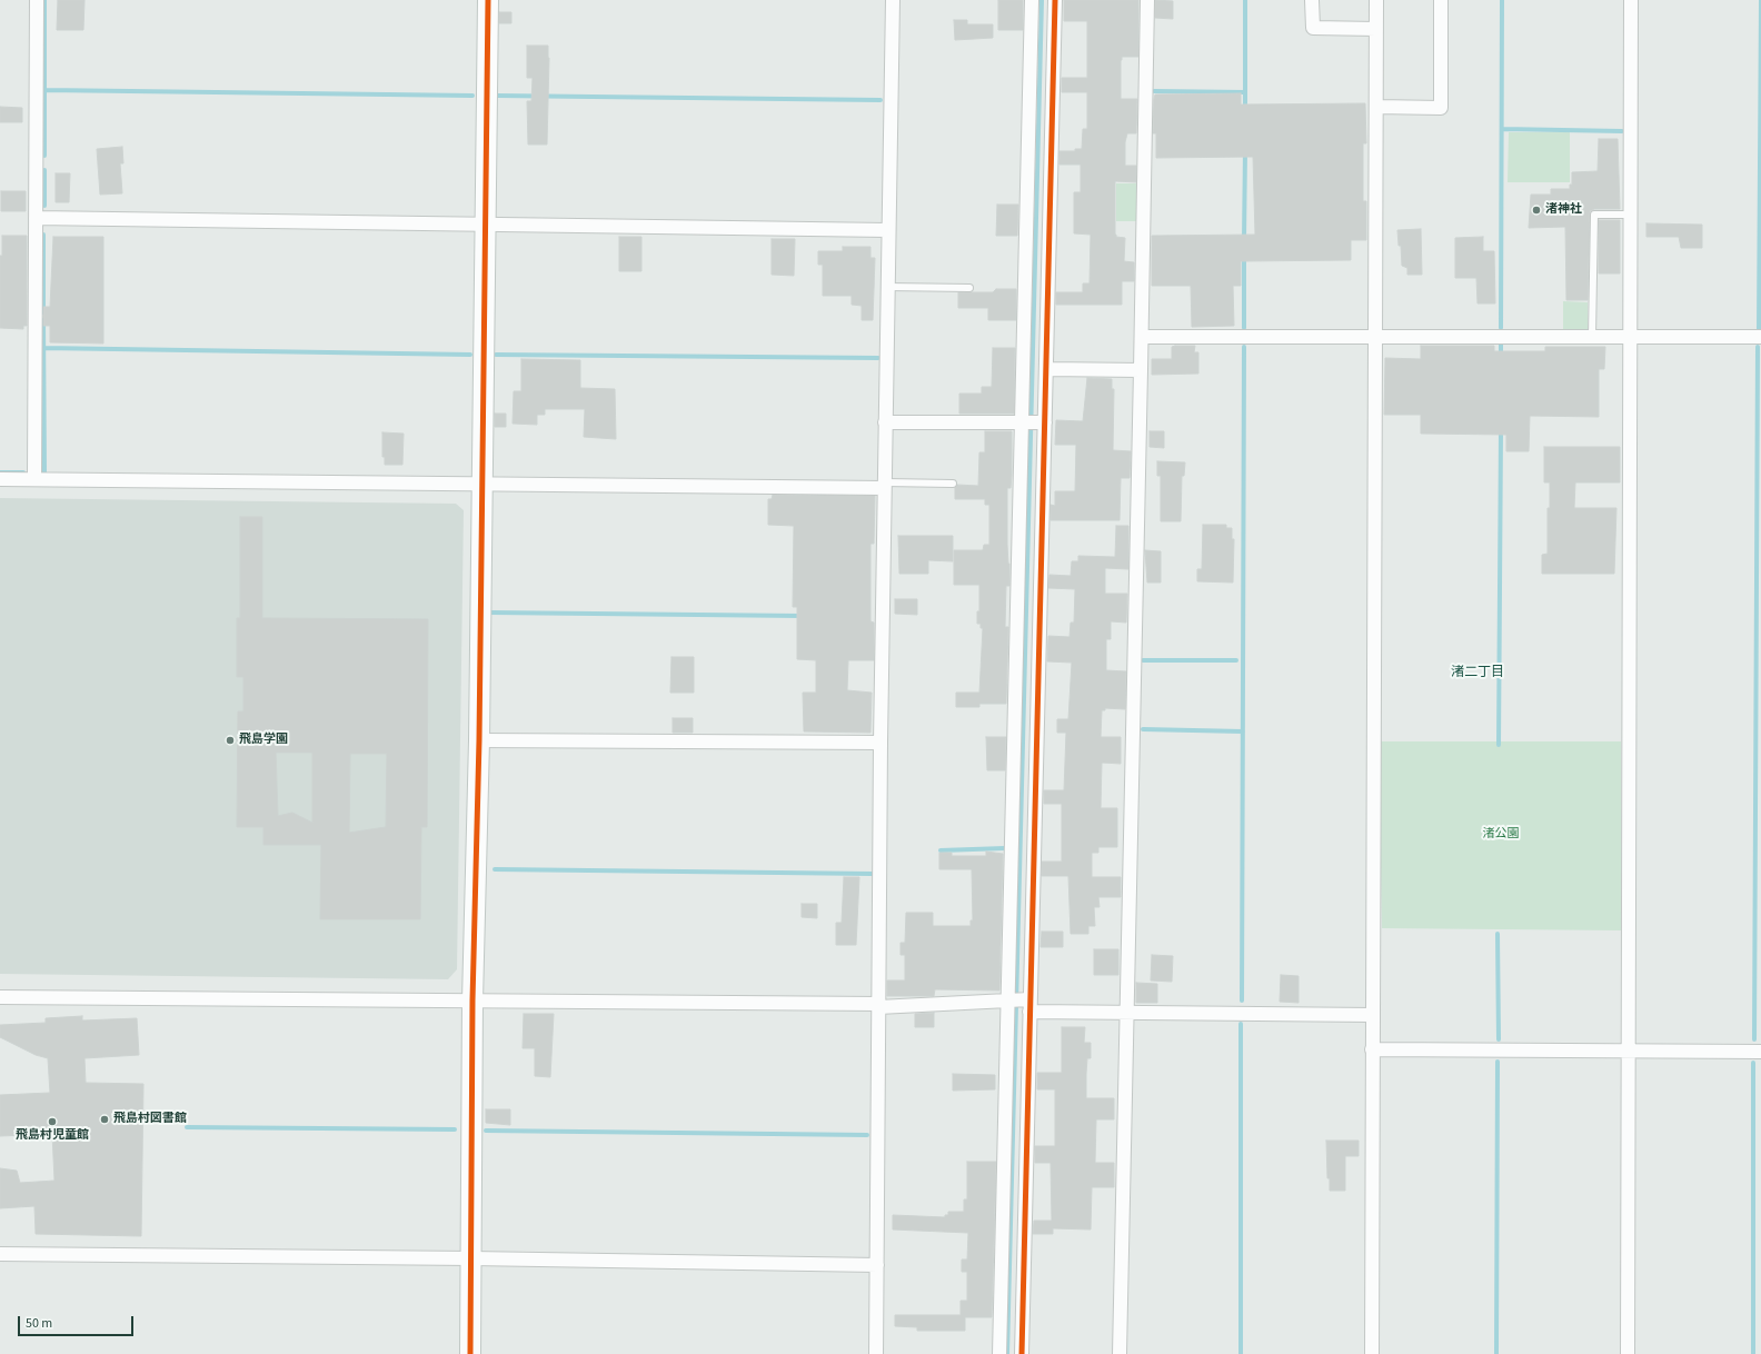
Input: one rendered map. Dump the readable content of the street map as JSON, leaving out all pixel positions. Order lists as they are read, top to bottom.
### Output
{
  "districts": ["渚二丁目"],
  "parks": ["渚公園"],
  "places": [
    "渚神社",
    "飛島学園",
    "飛島村図書館",
    "飛島村児童館"
  ],
  "scale_bar": "50 m"
}
